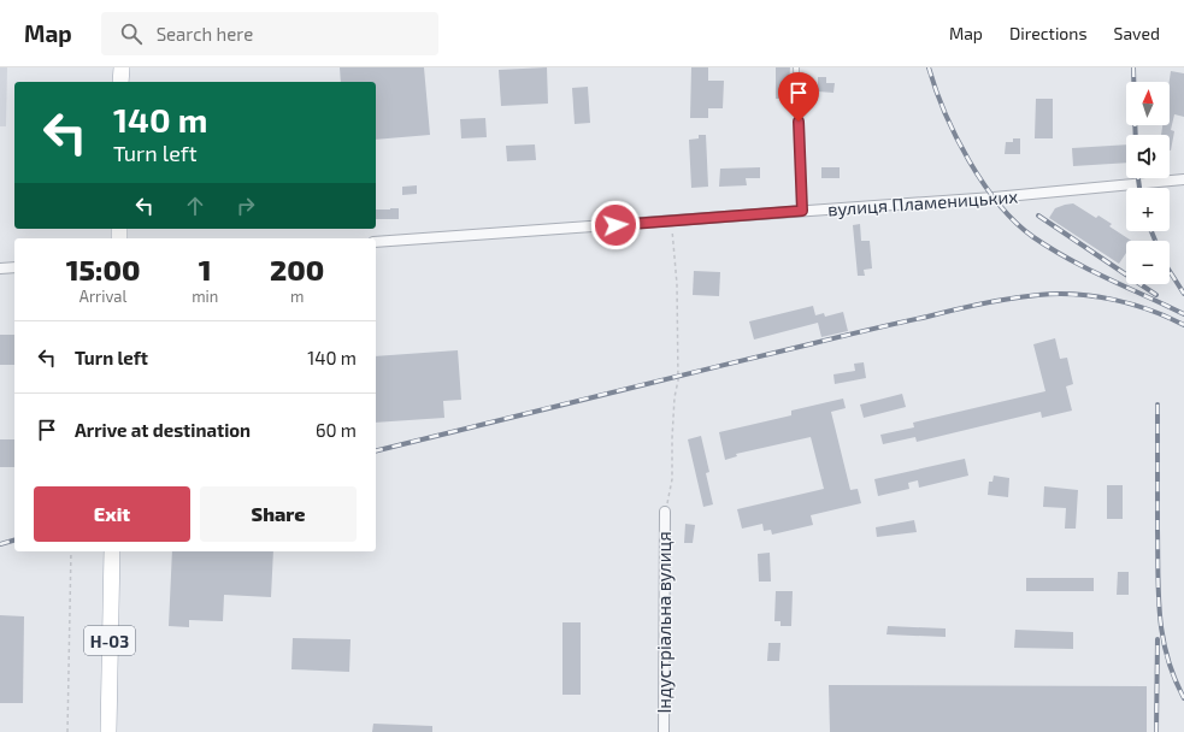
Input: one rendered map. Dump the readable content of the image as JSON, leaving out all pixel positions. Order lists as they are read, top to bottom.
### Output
{
  "streets": {
    "main road": ["Н-03"],
    "street": ["вулиця Пламеницьких", "Індустріальна вулиця"]
  },
  "north": "top",
  "page": {
    "header": "Map",
    "search": "Search here",
    "nav": ["Map", "Directions", "Saved"],
    "map_buttons": ["+", "−"],
    "turn": ["140 m", "Turn left"],
    "eta": [
      "15:00",
      "Arrival",
      "1",
      "min",
      "200",
      "m"
    ],
    "list": [
      {
        "name": "Turn left",
        "value": "140 m"
      },
      {
        "name": "Arrive at destination",
        "value": "60 m"
      }
    ],
    "buttons": ["Exit", "Share"]
  }
}
